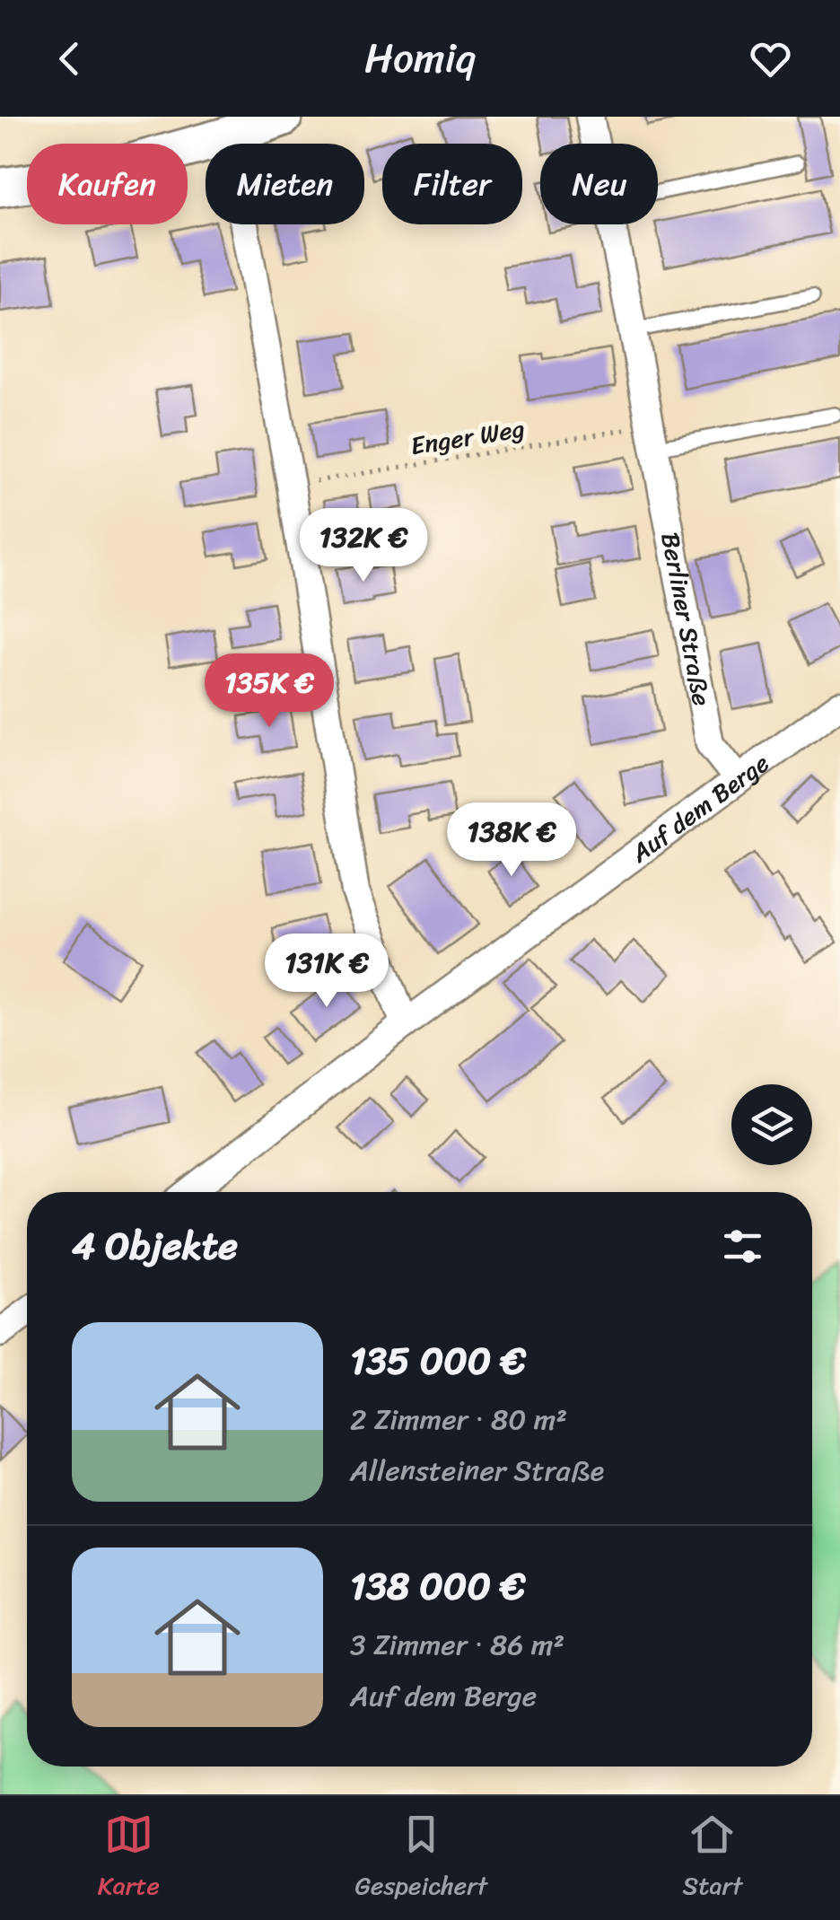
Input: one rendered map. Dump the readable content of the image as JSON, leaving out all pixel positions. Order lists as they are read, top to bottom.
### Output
{
  "streets": {
    "street": ["Berliner Straße", "Auf dem Berge"],
    "path": ["Enger Weg"]
  },
  "crossings": [
    ["Enger Weg", "Berliner Straße"],
    ["Berliner Straße", "Auf dem Berge"]
  ],
  "page": {
    "header": "Homiq",
    "chip": [
      "Kaufen",
      "Mieten",
      "Filter",
      "Neu"
    ],
    "price": [
      "132K €",
      "135K €",
      "138K €",
      "131K €"
    ],
    "heading": "4 Objekte",
    "list": [
      {
        "name": "135 000 €",
        "note": "2 Zimmer · 80 m² · Allensteiner Straße"
      },
      {
        "name": "138 000 €",
        "note": "3 Zimmer · 86 m² · Auf dem Berge"
      }
    ],
    "tabs": ["Karte", "Gespeichert", "Start"]
  }
}
